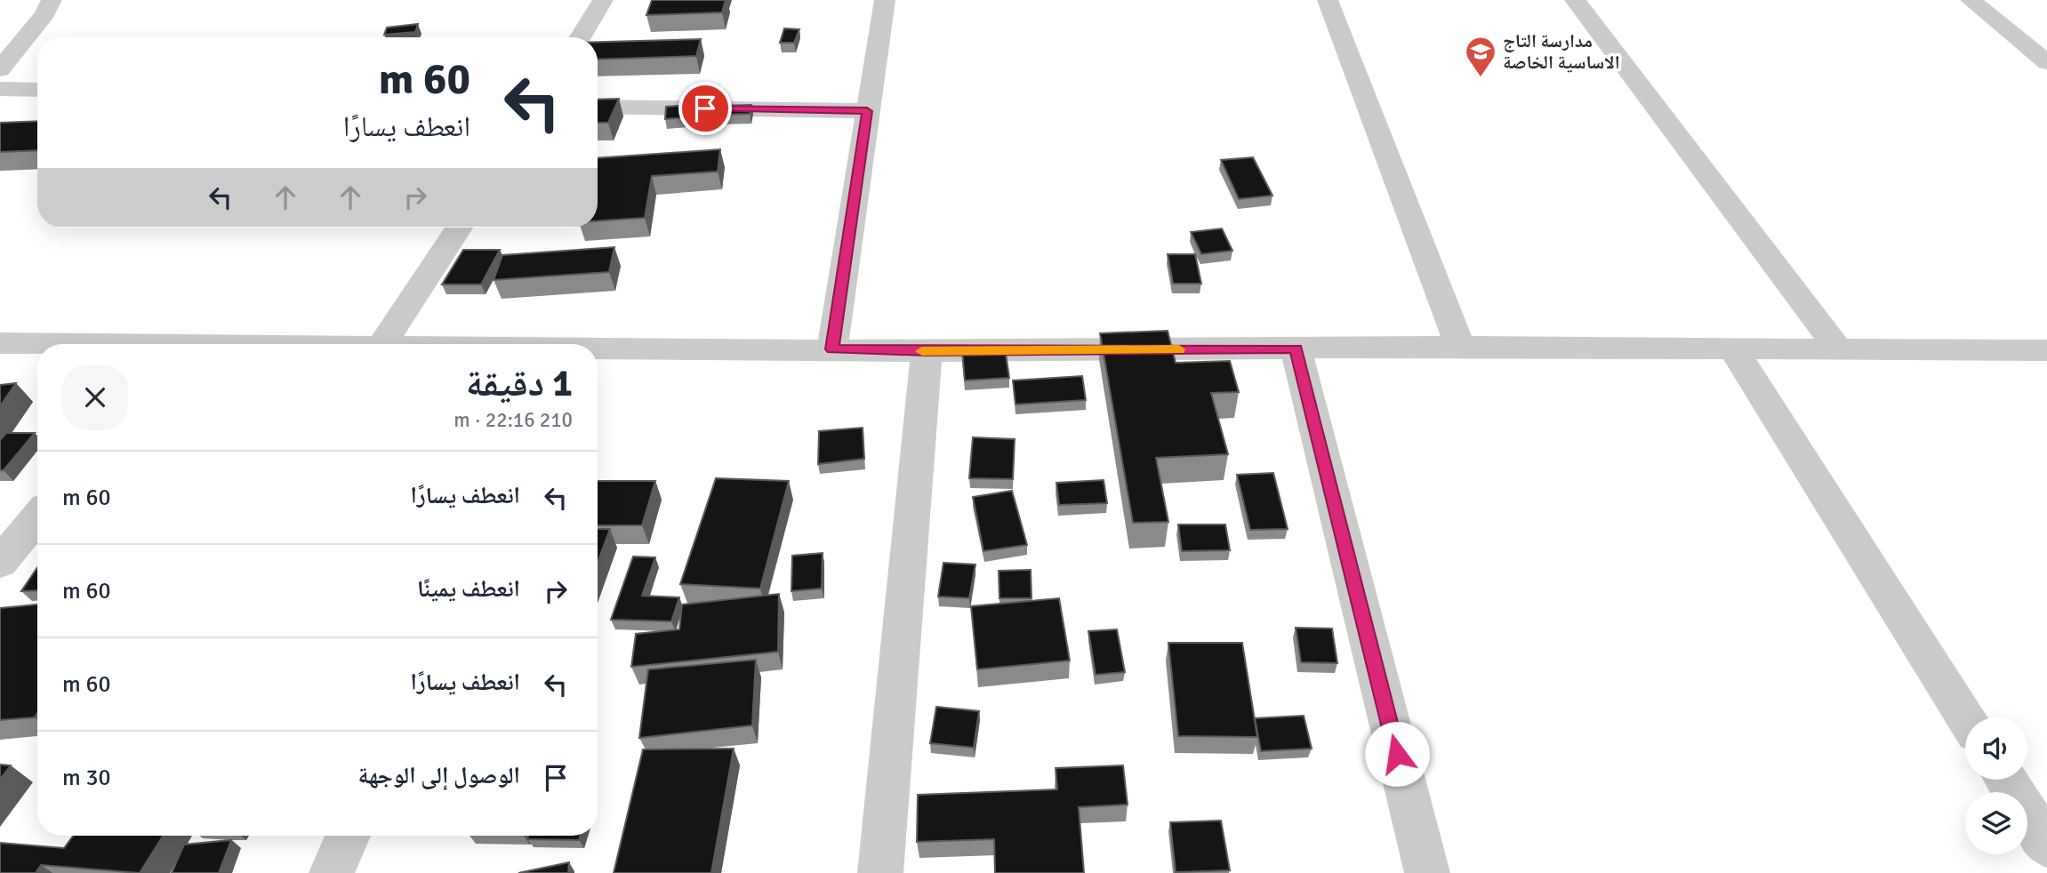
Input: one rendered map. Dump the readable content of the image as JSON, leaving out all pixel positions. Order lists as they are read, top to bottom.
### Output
{
  "places": {
    "school or university": ["مدارسة التاج الاساسية الخاصة"]
  },
  "page": {
    "turn": ["60 m", "انعطف يسارًا"],
    "heading": ["1 دقيقة", "210 m · 22:16"],
    "list": [
      {
        "name": "انعطف يسارًا",
        "value": "60 m"
      },
      {
        "name": "انعطف يمينًا",
        "value": "60 m"
      },
      {
        "name": "انعطف يسارًا",
        "value": "60 m"
      },
      {
        "name": "الوصول إلى الوجهة",
        "value": "30 m"
      }
    ]
  }
}
